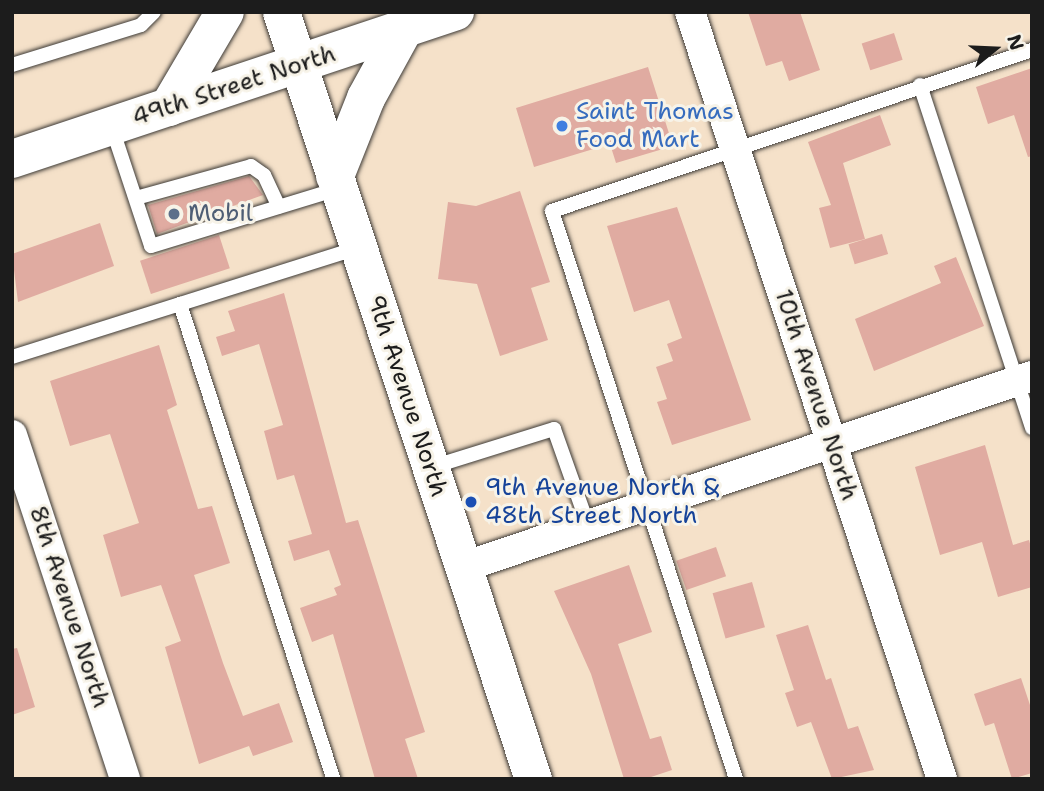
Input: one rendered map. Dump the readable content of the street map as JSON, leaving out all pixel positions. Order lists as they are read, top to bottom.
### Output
{
  "streets": {
    "main road": ["49th Street North"],
    "street": ["10th Avenue North", "9th Avenue North", "8th Avenue North"]
  },
  "crossings": [
    ["49th Street North", "9th Avenue North"]
  ],
  "places": ["Saint Thomas Food Mart", "Mobil", "9th Avenue North & 48th Street North"],
  "north": "right"
}
